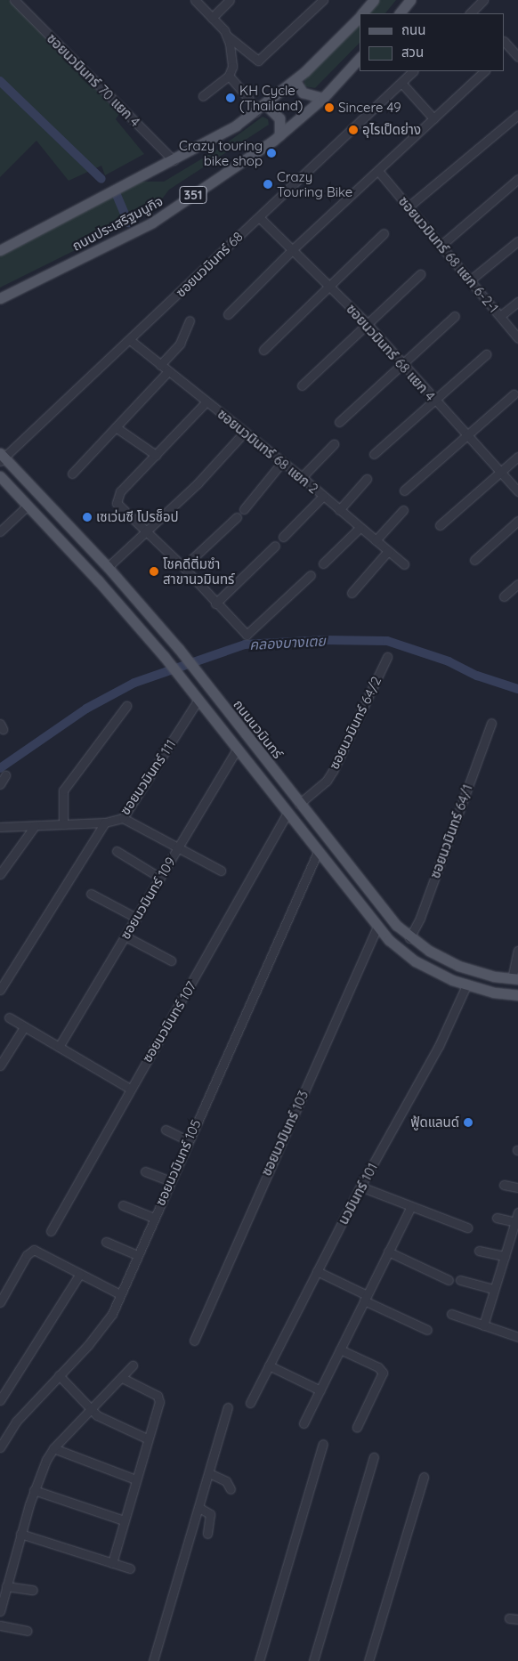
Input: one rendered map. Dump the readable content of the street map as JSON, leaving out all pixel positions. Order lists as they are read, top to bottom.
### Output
{
  "streets": {
    "main road": ["351", "ถนนประเสริฐมนูกิจ", "ถนนนวมินทร์"],
    "street": [
      "ซอยนวมินทร์ 70 แยก 4",
      "ซอยนวมินทร์ 68 แยก 6-2-1",
      "ซอยนวมินทร์ 68",
      "ซอยนวมินทร์ 68 แยก 4",
      "ซอยนวมินทร์ 68 แยก 2",
      "ซอยนวมินทร์ 64/2",
      "ซอยนวมินทร์ 111",
      "ซอยนวมินทร์ 64/1",
      "ซอยนวมินทร์ 109",
      "ซอยนวมินทร์ 107",
      "ซอยนวมินทร์ 103",
      "ซอยนวมินทร์ 105",
      "นวมินทร์ 101"
    ]
  },
  "crossings": [
    ["ซอยนวมินทร์ 68", "ซอยนวมินทร์ 68 แยก 4"],
    ["ซอยนวมินทร์ 68", "ซอยนวมินทร์ 68 แยก 2"],
    ["ซอยนวมินทร์ 68", "ถนนนวมินทร์"],
    ["ซอยนวมินทร์ 64/2", "ถนนนวมินทร์"],
    ["ถนนนวมินทร์", "ซอยนวมินทร์ 64/1"]
  ],
  "water": ["คลองบางเตย"],
  "places": [
    "KH Cycle (Thailand)",
    "Sincere 49",
    "อุไรเป็ดย่าง",
    "Crazy touring bike shop",
    "Crazy Touring Bike",
    "เซเว่นซี โปรช็อป",
    "โชคดีติ่มซำ สาขานวมินทร์",
    "ฟู้ดแลนด์"
  ],
  "legend": ["ถนน", "สวน"]
}
